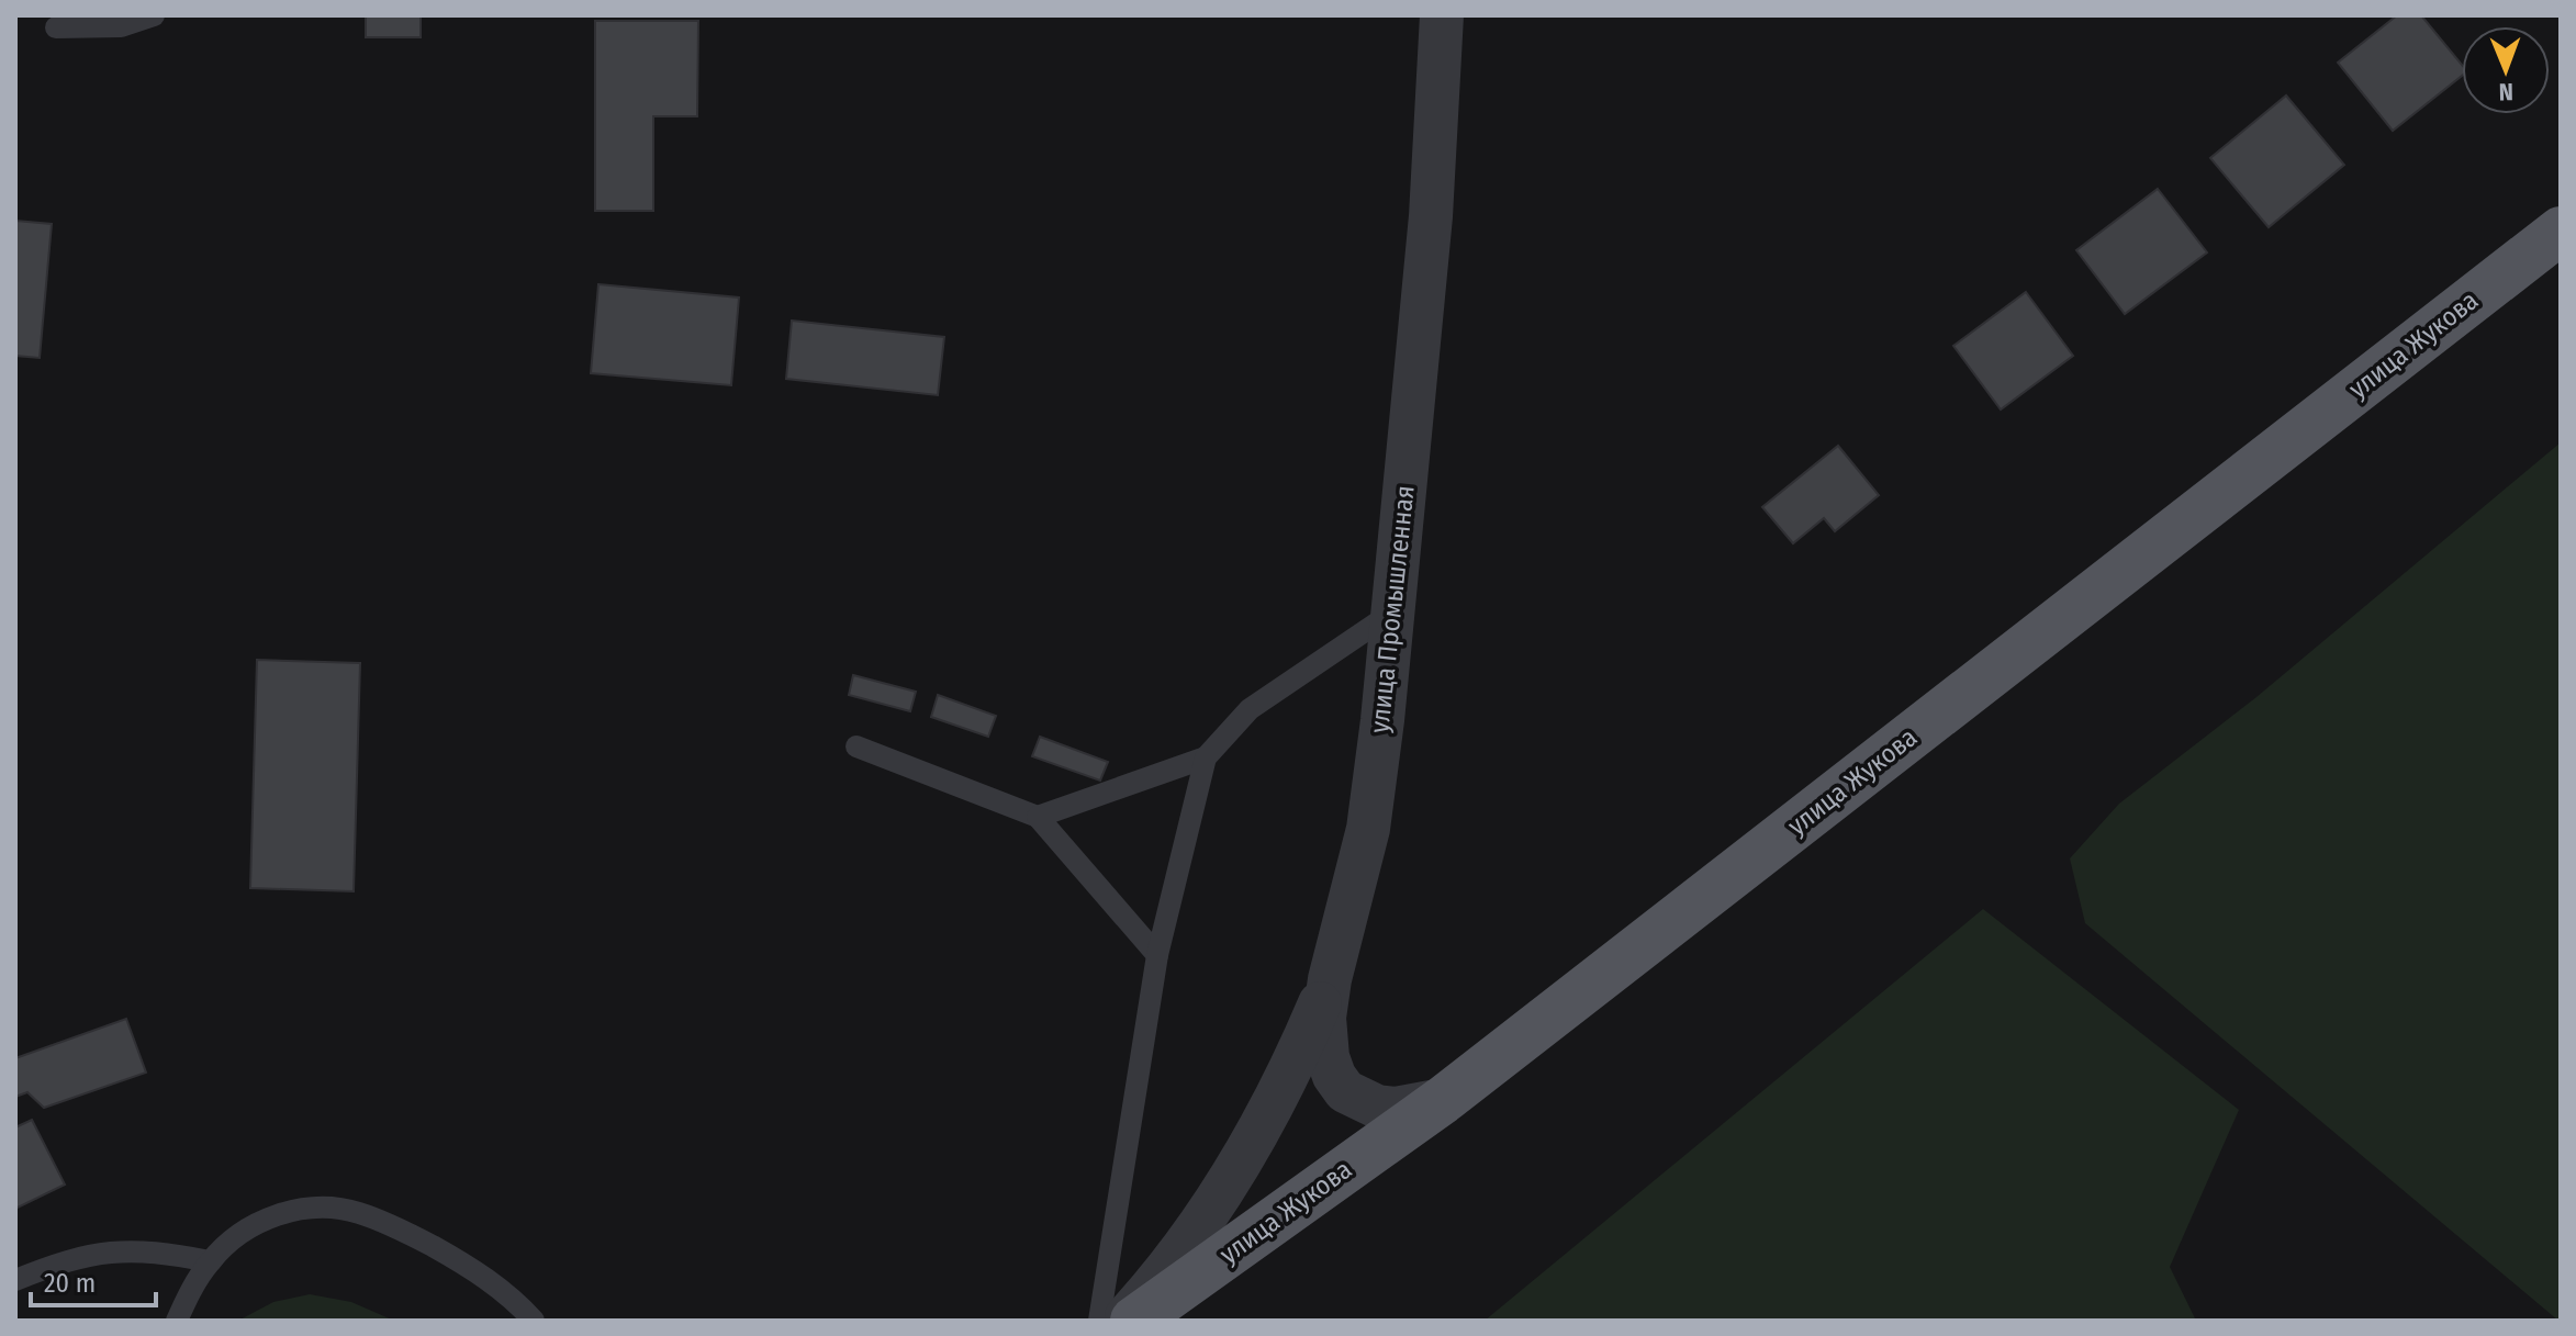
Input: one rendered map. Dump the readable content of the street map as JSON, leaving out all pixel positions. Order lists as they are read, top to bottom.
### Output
{
  "streets": {
    "main road": ["улица Жукова"],
    "street": ["улица Промышленная"]
  },
  "crossings": [
    ["улица Жукова", "улица Промышленная"]
  ],
  "scale_bar": "20 m",
  "north": "bottom"
}
